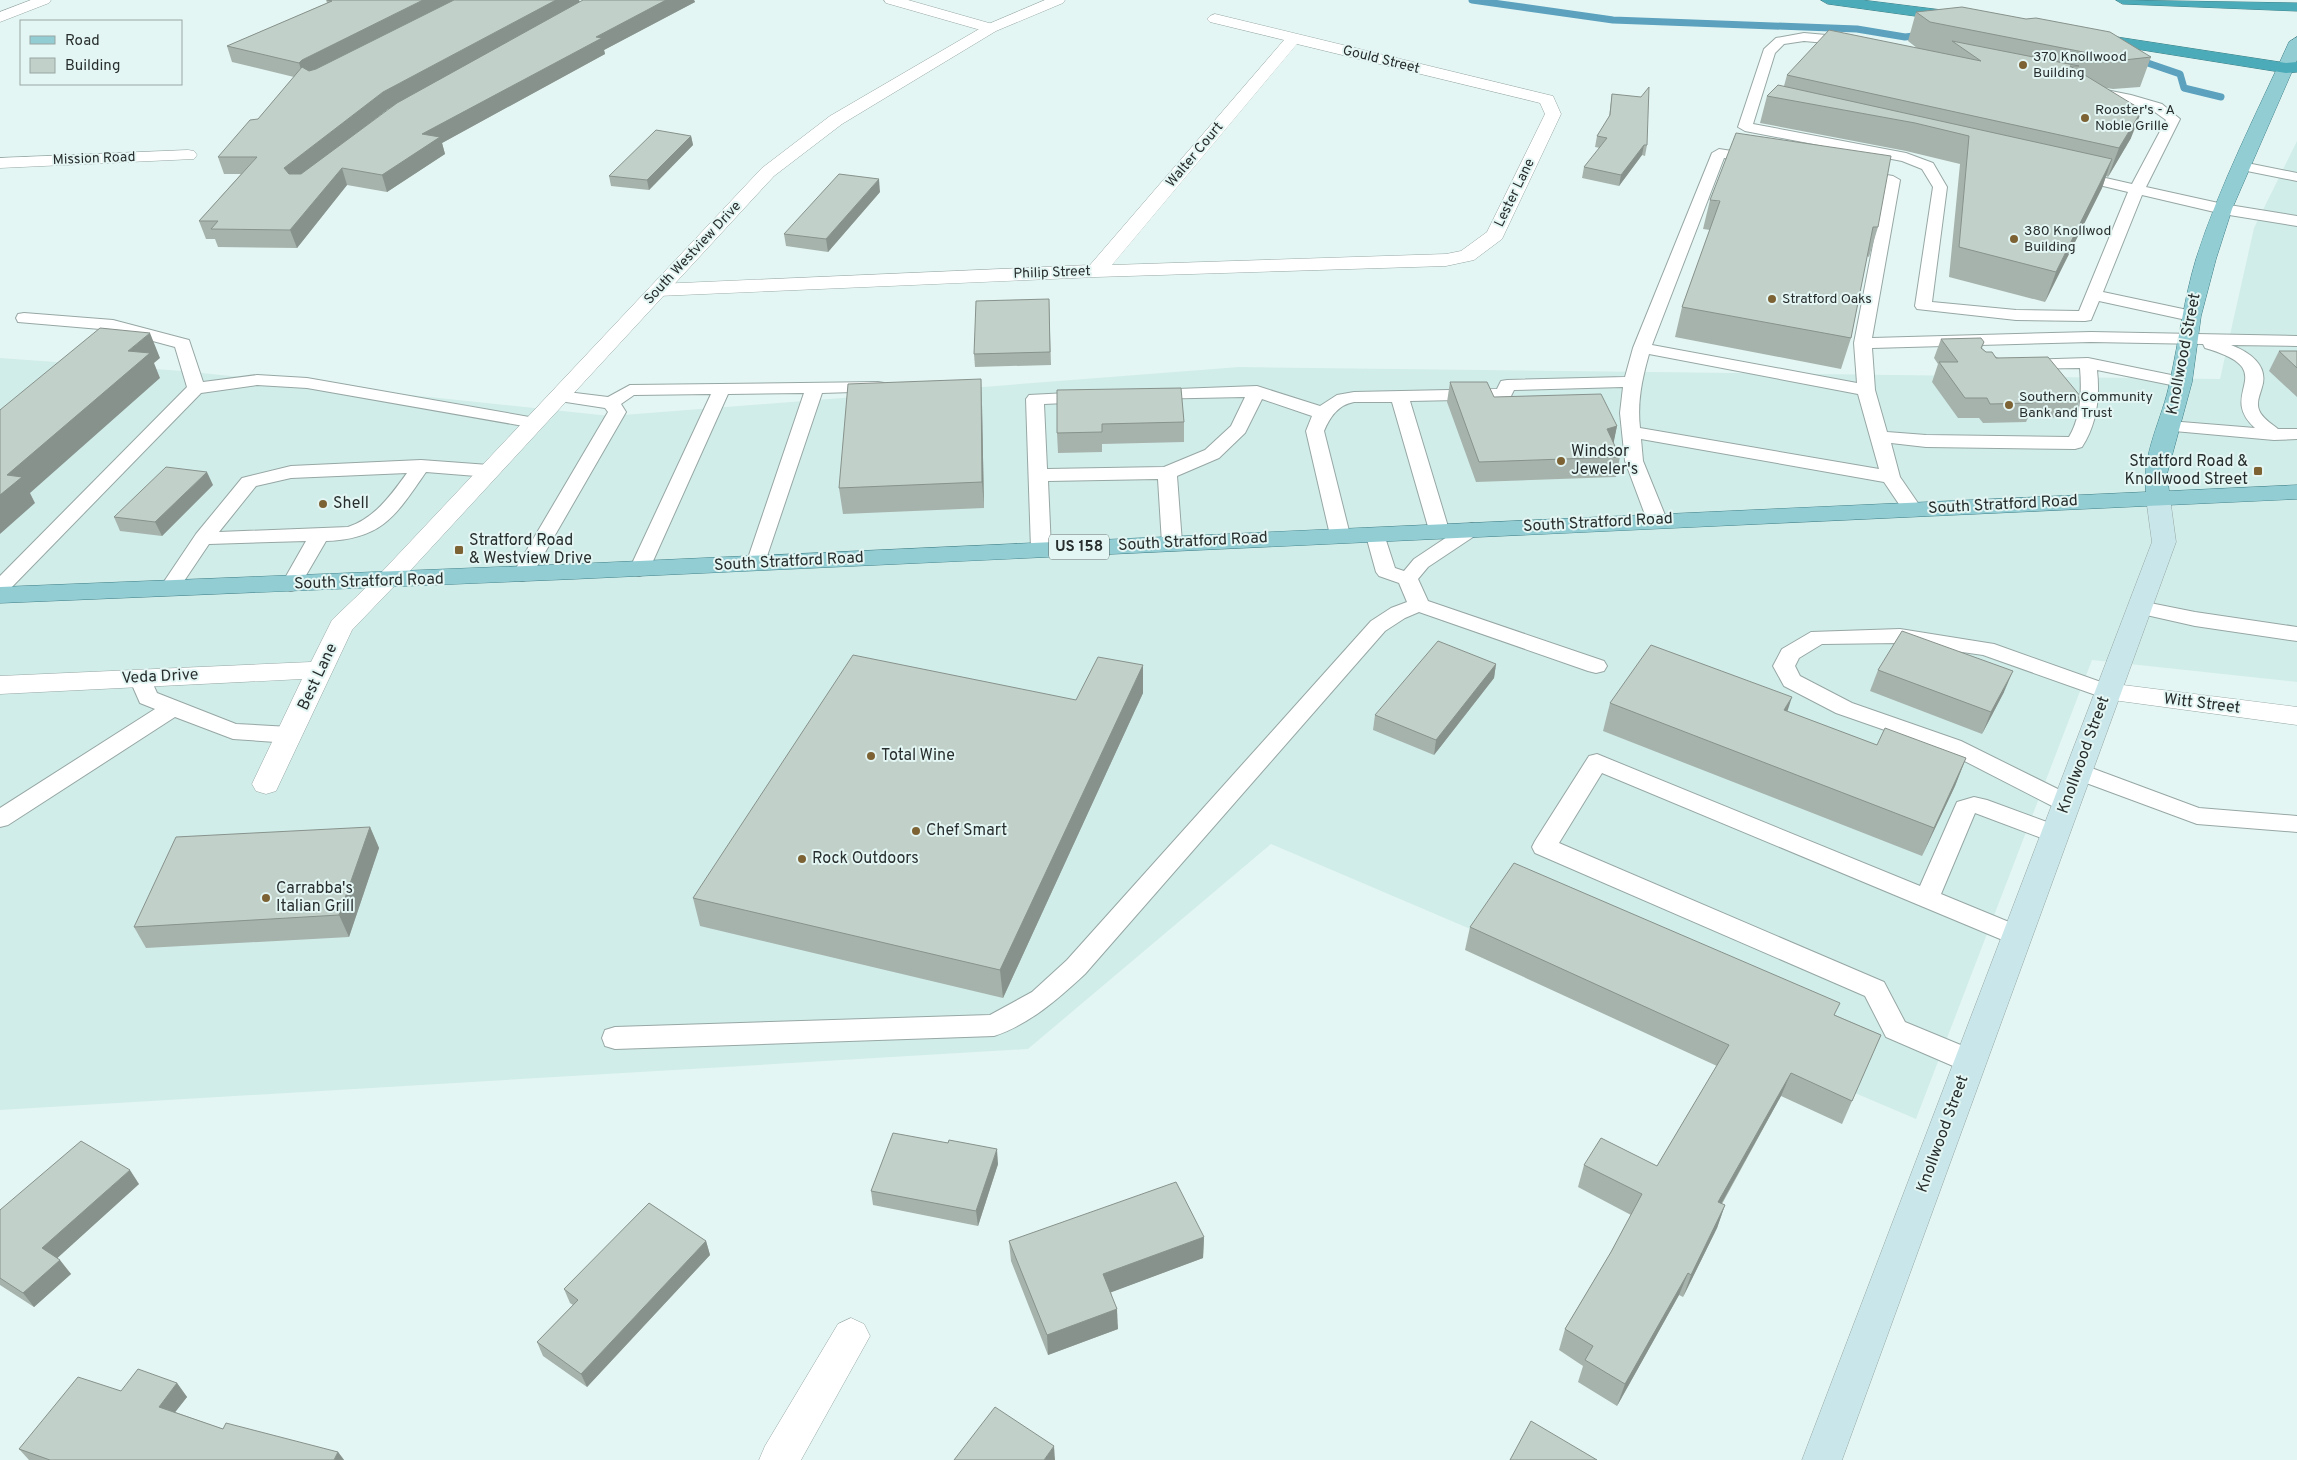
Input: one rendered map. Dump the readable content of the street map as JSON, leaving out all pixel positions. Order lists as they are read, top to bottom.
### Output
{
  "streets": {
    "main road": ["Knollwood Street", "South Stratford Road", "US 158"],
    "street": [
      "Gould Street",
      "Walter Court",
      "Mission Road",
      "Lester Lane",
      "South Westview Drive",
      "Philip Street",
      "Veda Drive",
      "Best Lane",
      "Witt Street"
    ]
  },
  "crossings": [
    ["Gould Street", "Walter Court"],
    ["Gould Street", "Lester Lane"],
    ["Walter Court", "Philip Street"],
    ["Lester Lane", "Philip Street"],
    ["South Westview Drive", "Philip Street"],
    ["South Westview Drive", "South Stratford Road"],
    ["South Westview Drive", "Best Lane"],
    ["Knollwood Street", "South Stratford Road"],
    ["Knollwood Street", "Witt Street"],
    ["South Stratford Road", "Best Lane"],
    ["Veda Drive", "Best Lane"]
  ],
  "places": {
    "other": [
      "370 Knollwood Building",
      "Rooster's - A Noble Grille",
      "380 Knollwod Building",
      "Stratford Oaks",
      "Southern Community Bank and Trust",
      "Windsor Jeweler's",
      "Shell",
      "Total Wine",
      "Chef Smart",
      "Rock Outdoors",
      "Carrabba's Italian Grill"
    ],
    "transit": ["Stratford Road & Knollwood Street", "Stratford Road & Westview Drive"]
  },
  "legend": ["Road", "Building"]
}
